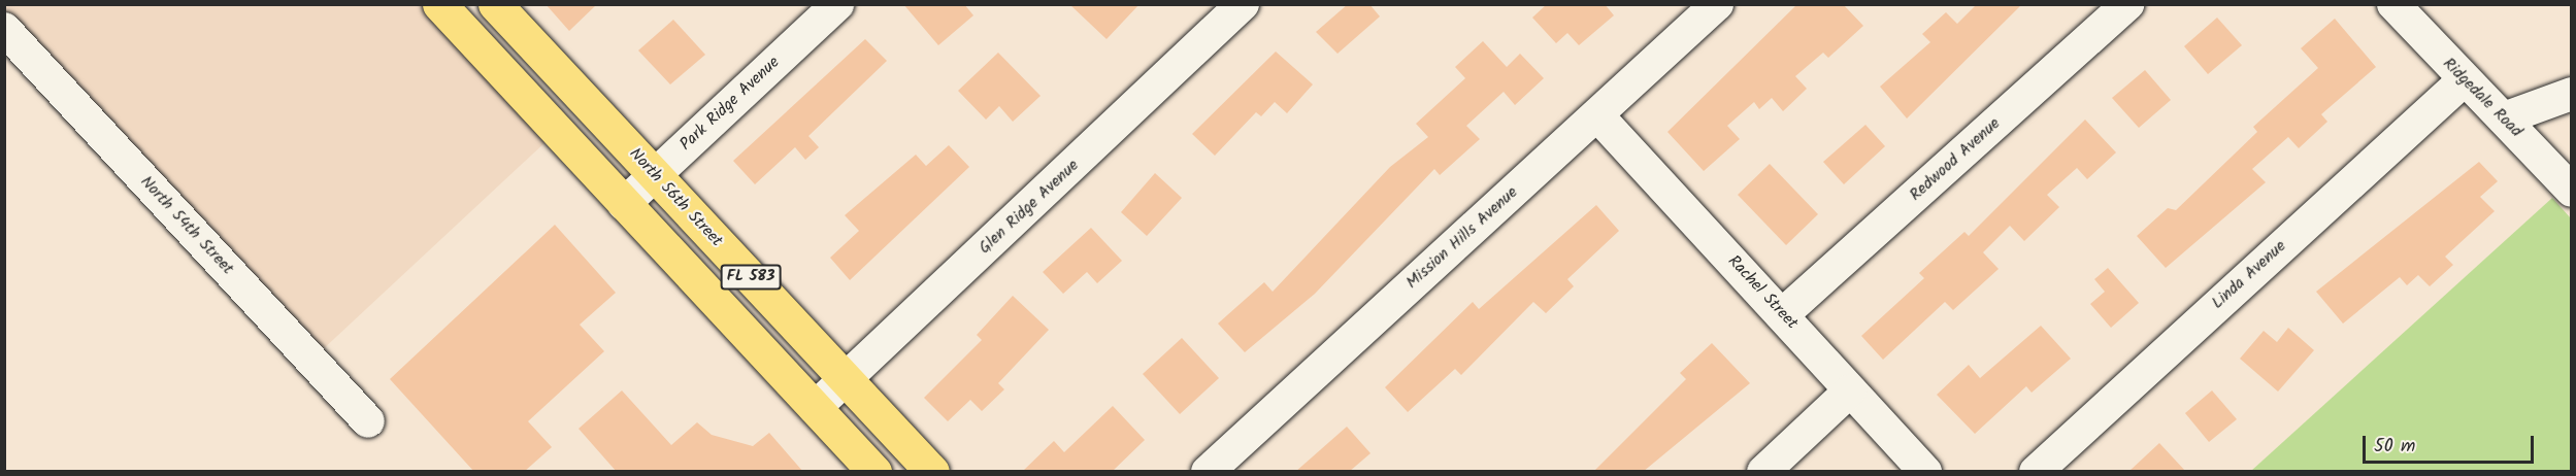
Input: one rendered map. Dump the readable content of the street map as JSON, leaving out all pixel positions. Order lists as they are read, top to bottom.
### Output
{
  "streets": {
    "main road": ["North 56th Street", "FL 583"],
    "street": [
      "Ridgedale Road",
      "Park Ridge Avenue",
      "Redwood Avenue",
      "Glen Ridge Avenue",
      "North 54th Street",
      "Mission Hills Avenue",
      "Linda Avenue",
      "Rachel Street"
    ]
  },
  "crossings": [
    ["Ridgedale Road", "Linda Avenue"],
    ["Park Ridge Avenue", "North 56th Street"],
    ["Park Ridge Avenue", "FL 583"],
    ["Redwood Avenue", "Rachel Street"],
    ["North 56th Street", "Glen Ridge Avenue"],
    ["Glen Ridge Avenue", "FL 583"],
    ["Mission Hills Avenue", "Rachel Street"]
  ],
  "scale_bar": "50 m"
}
